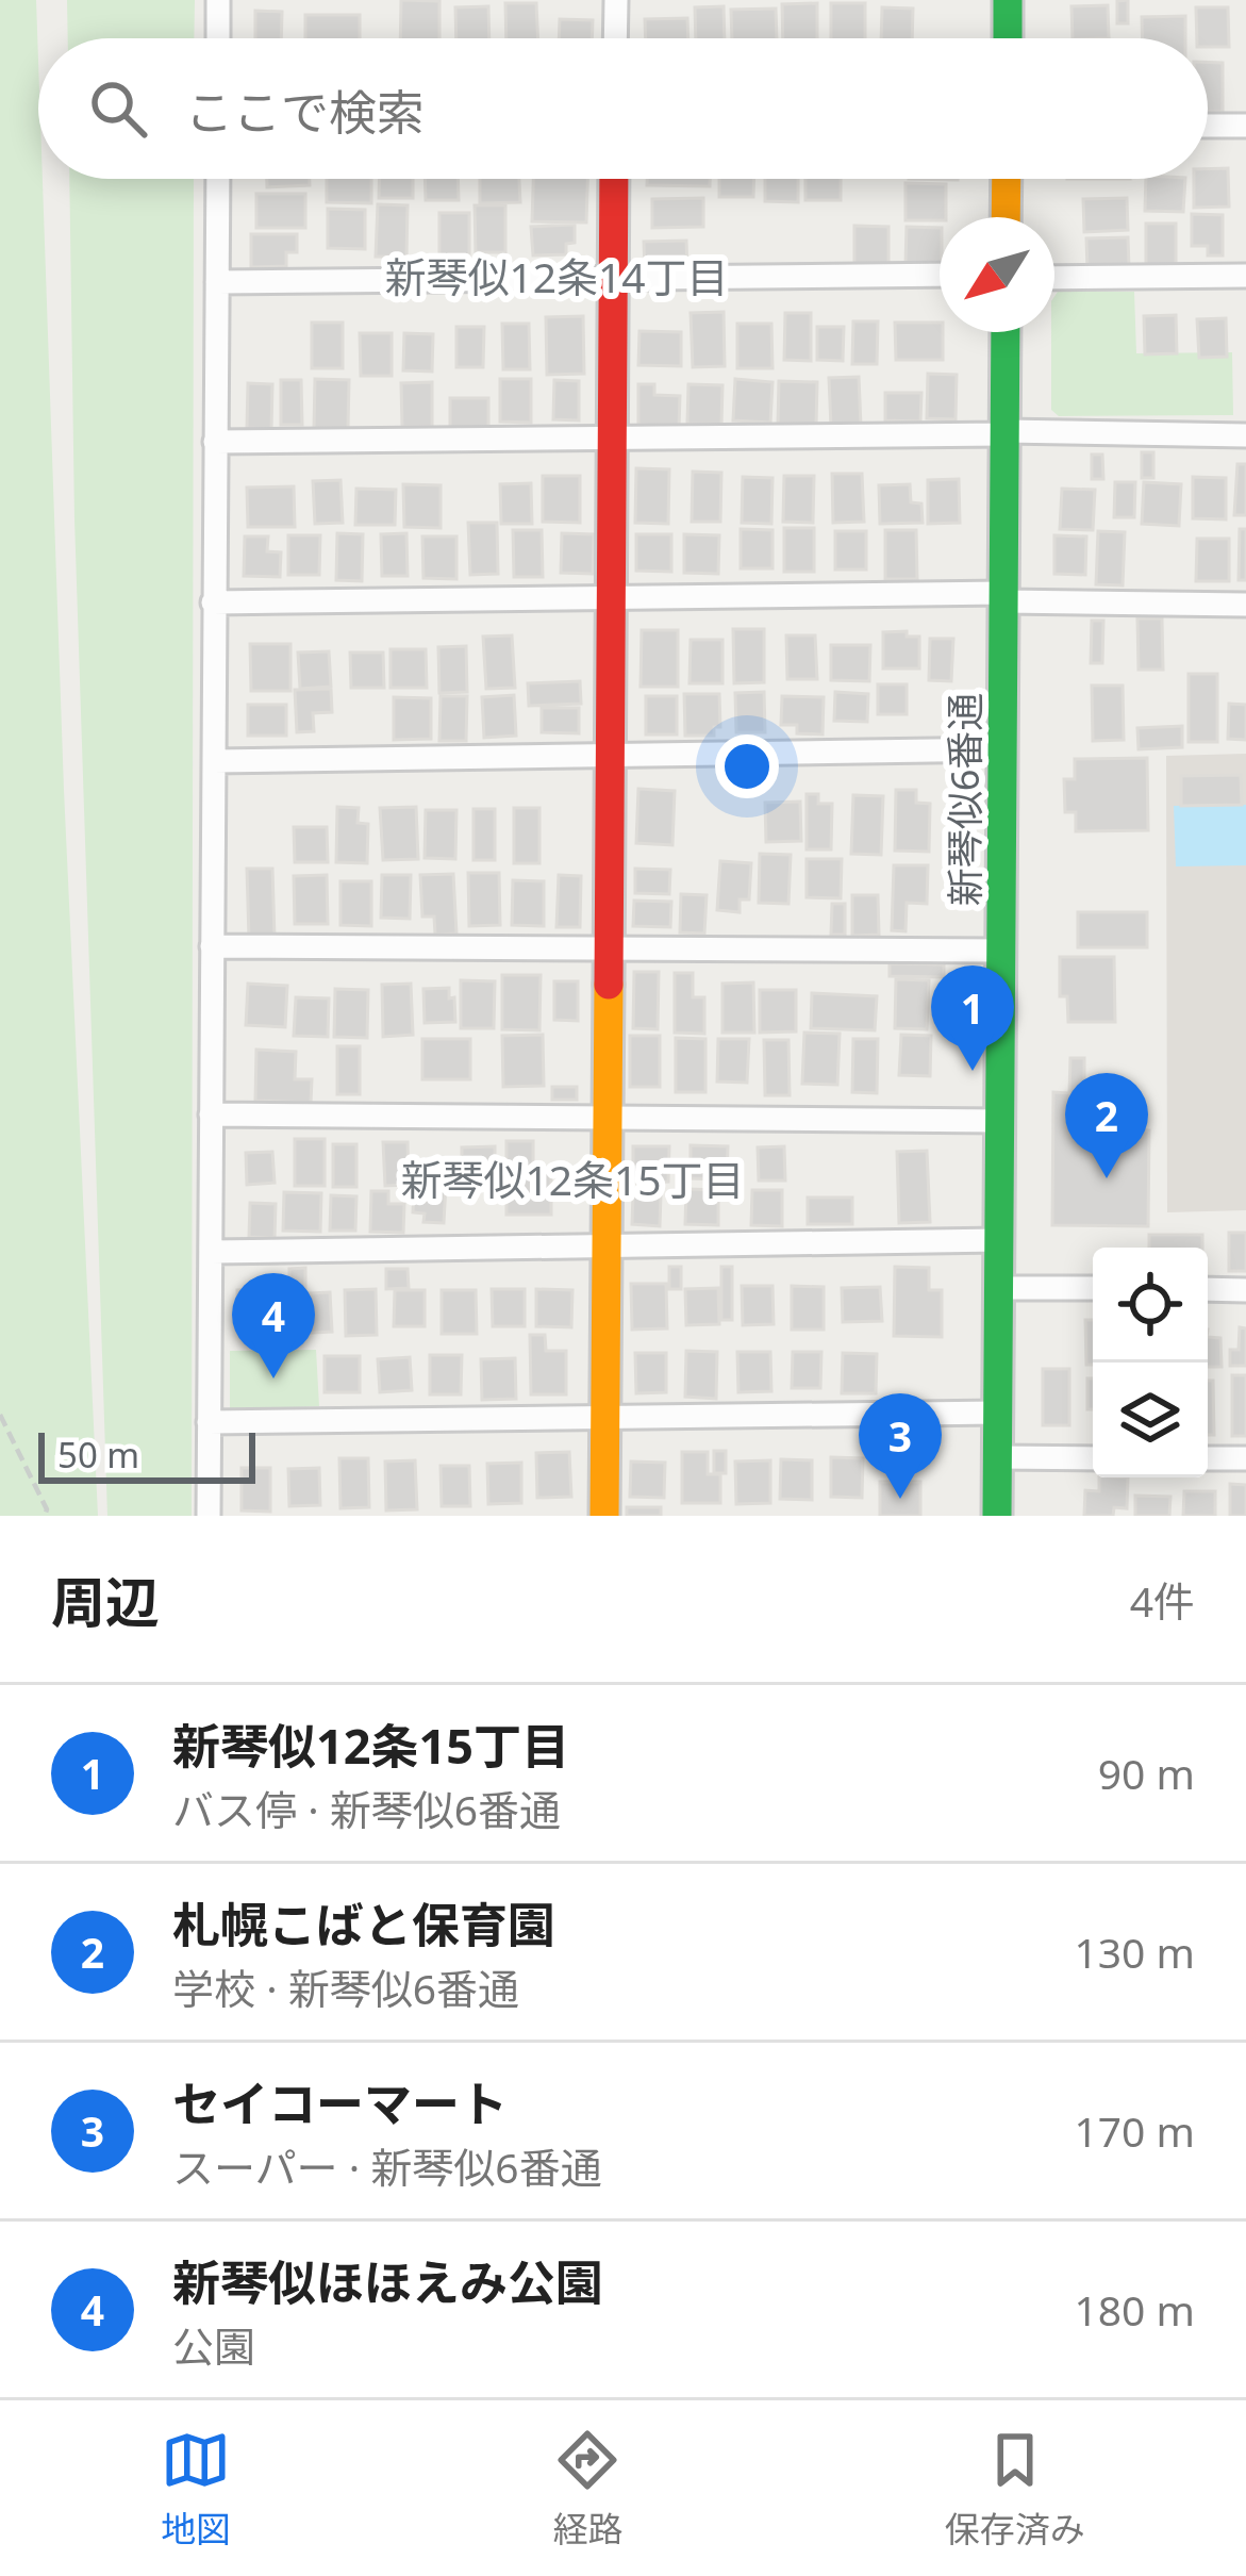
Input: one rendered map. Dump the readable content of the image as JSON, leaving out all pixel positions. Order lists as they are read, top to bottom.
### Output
{
  "streets": {
    "street": ["新琴似6番通"]
  },
  "districts": ["新琴似12条14丁目", "新琴似12条15丁目"],
  "scale_bar": "50 m",
  "north": "bottom left",
  "page": {
    "search": "ここで検索",
    "pins": [
      "1",
      "2",
      "4",
      "3"
    ],
    "scale": "50 m",
    "heading": ["周辺", "4件"],
    "list": [
      {
        "mark": "1",
        "name": "新琴似12条15丁目",
        "note": "バス停 · 新琴似6番通",
        "value": "90 m"
      },
      {
        "mark": "2",
        "name": "札幌こばと保育園",
        "note": "学校 · 新琴似6番通",
        "value": "130 m"
      },
      {
        "mark": "3",
        "name": "セイコーマート",
        "note": "スーパー · 新琴似6番通",
        "value": "170 m"
      },
      {
        "mark": "4",
        "name": "新琴似ほほえみ公園",
        "note": "公園",
        "value": "180 m"
      }
    ],
    "nav": ["地図", "経路", "保存済み"]
  }
}
